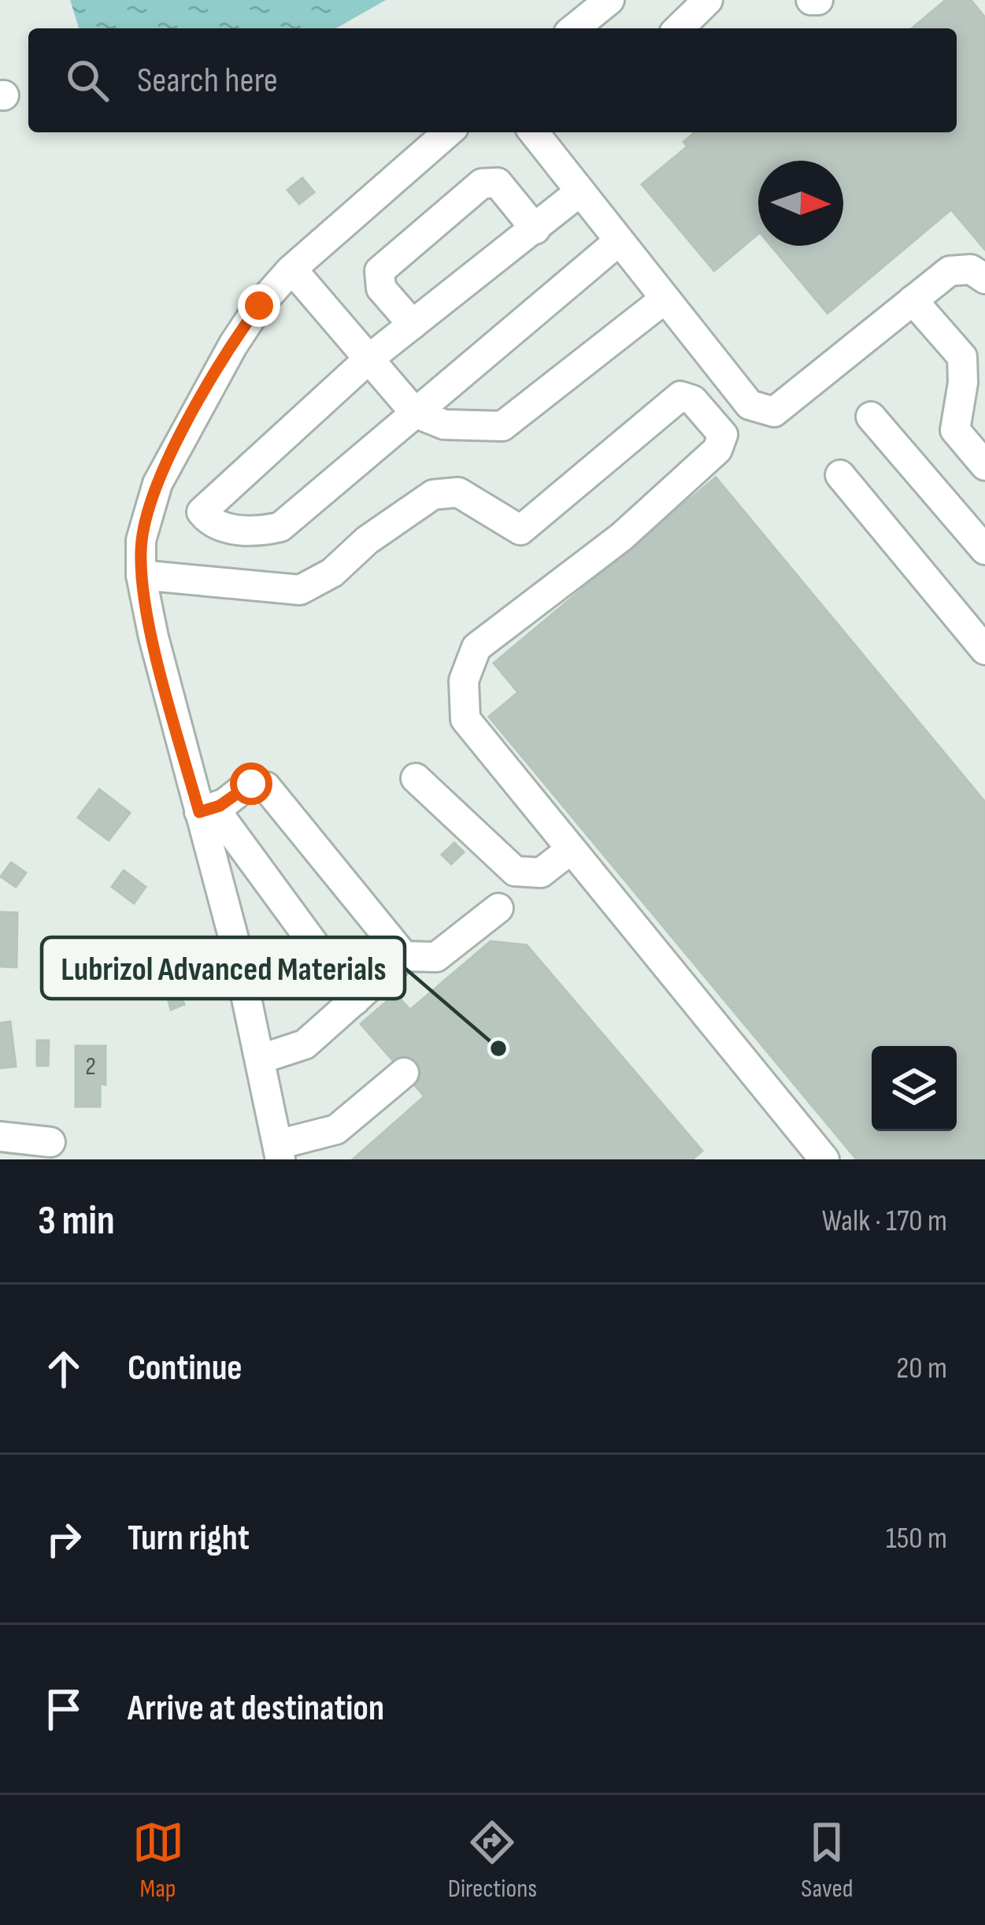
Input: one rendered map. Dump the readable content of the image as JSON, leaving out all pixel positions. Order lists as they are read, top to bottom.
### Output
{
  "places": ["Lubrizol Advanced Materials"],
  "house_numbers": ["2"],
  "north": "right",
  "page": {
    "search": "Search here",
    "heading": ["3 min", "Walk · 170 m"],
    "list": [
      ["Continue", "20 m"],
      ["Turn right", "150 m"],
      "Arrive at destination"
    ],
    "nav": ["Map", "Directions", "Saved"]
  }
}
